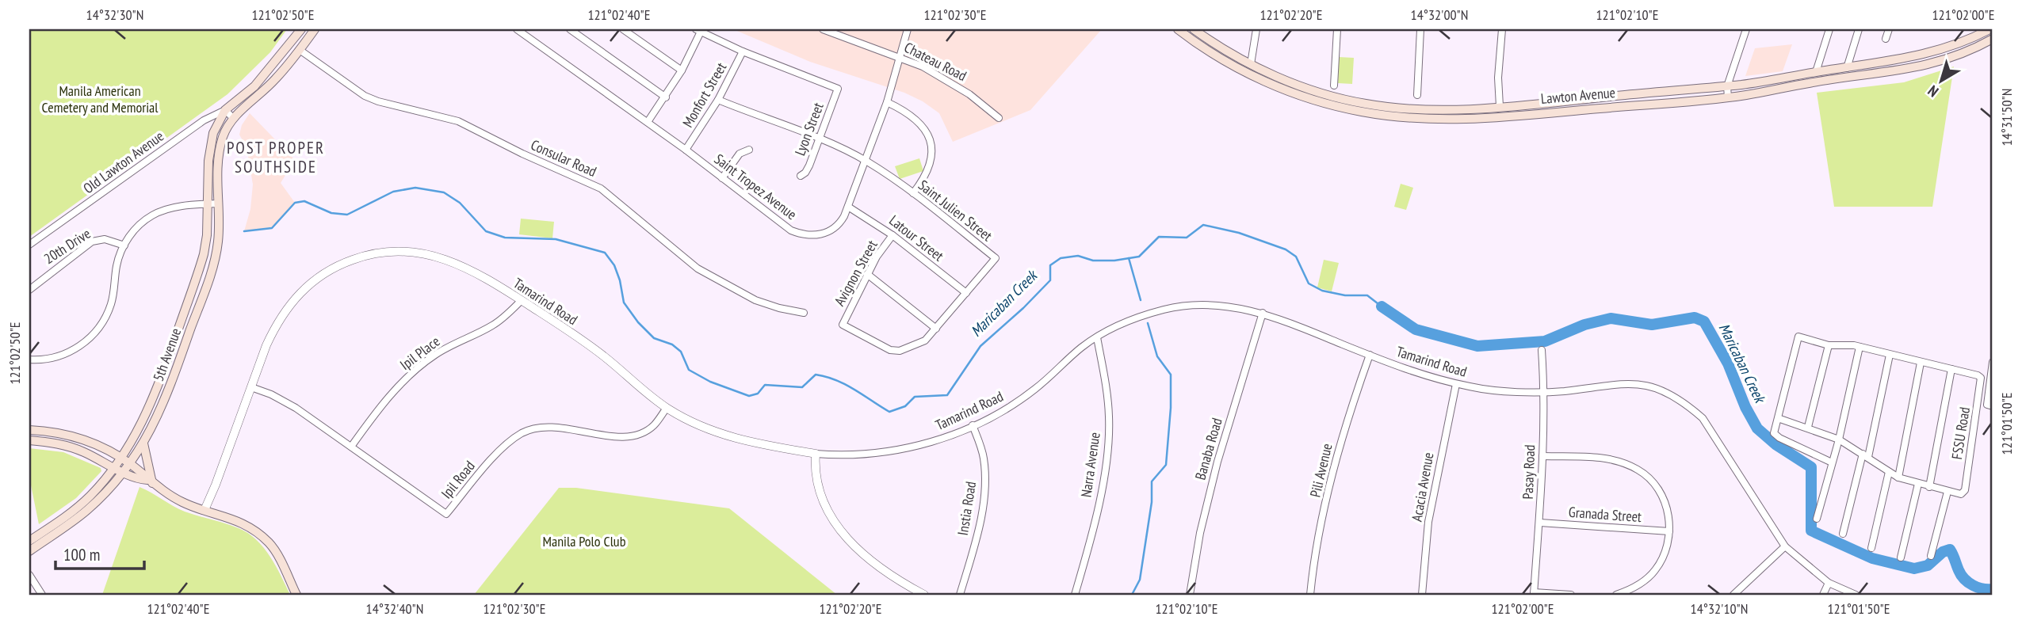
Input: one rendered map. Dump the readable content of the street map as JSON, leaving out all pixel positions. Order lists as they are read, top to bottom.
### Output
{
  "streets": {
    "main road": ["Lawton Avenue", "5th Avenue"],
    "street": [
      "Chateau Road",
      "Monfort Street",
      "Lyon Street",
      "Consular Road",
      "Old Lawton Avenue",
      "Saint Tropez Avenue",
      "Saint Julien Street",
      "Latour Street",
      "20th Drive",
      "Avignon Street",
      "Tamarind Road",
      "Ipil Place",
      "FSSU Road",
      "Banaba Road",
      "Narra Avenue",
      "Pili Avenue",
      "Pasay Road",
      "Ipil Road",
      "Acacia Avenue",
      "Instia Road",
      "Granada Street"
    ]
  },
  "crossings": [
    ["Chateau Road", "Saint Tropez Avenue"],
    ["Monfort Street", "Lyon Street"],
    ["Monfort Street", "Saint Tropez Avenue"],
    ["Monfort Street", "Saint Julien Street"],
    ["Lyon Street", "Saint Julien Street"],
    ["Old Lawton Avenue", "5th Avenue"],
    ["Saint Tropez Avenue", "Saint Julien Street"],
    ["Saint Tropez Avenue", "Latour Street"],
    ["Saint Julien Street", "Latour Street"],
    ["Saint Julien Street", "Avignon Street"],
    ["Latour Street", "Avignon Street"],
    ["Tamarind Road", "Ipil Place"],
    ["Tamarind Road", "Banaba Road"],
    ["Tamarind Road", "Narra Avenue"],
    ["Tamarind Road", "Pili Avenue"],
    ["Tamarind Road", "Pasay Road"],
    ["Tamarind Road", "Ipil Road"],
    ["Tamarind Road", "Acacia Avenue"],
    ["Tamarind Road", "Instia Road"],
    ["Ipil Place", "Ipil Road"],
    ["Pasay Road", "Granada Street"]
  ],
  "districts": ["POST PROPER SOUTHSIDE"],
  "water": ["Maricaban Creek"],
  "parks": ["Manila American Cemetery and Memorial", "Manila Polo Club"],
  "scale_bar": "100 m",
  "north": "bottom left",
  "coordinates": [
    "14°32'30\"N",
    "121°02'50\"E",
    "121°02'40\"E",
    "121°02'30\"E",
    "121°02'20\"E",
    "14°32'00\"N",
    "121°02'10\"E",
    "121°02'00\"E",
    "14°31'50\"N",
    "121°01'50\"E",
    "14°32'40\"N",
    "14°32'10\"N"
  ]
}
